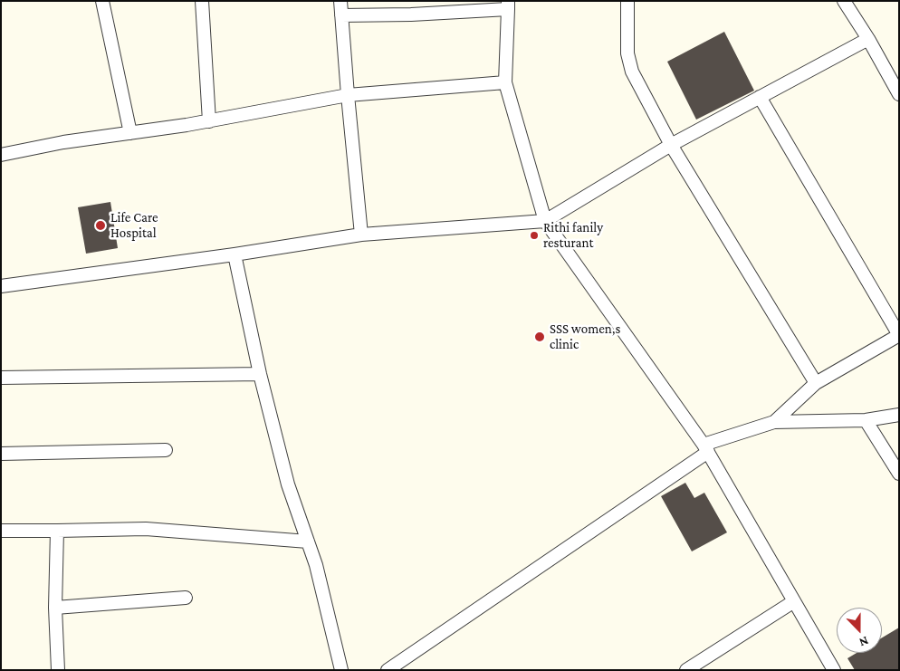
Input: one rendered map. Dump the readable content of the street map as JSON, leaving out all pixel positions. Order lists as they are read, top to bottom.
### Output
{
  "places": ["Life Care Hospital", "Rithi fanily resturant", "SSS women,s clinic"],
  "north": "bottom"
}
